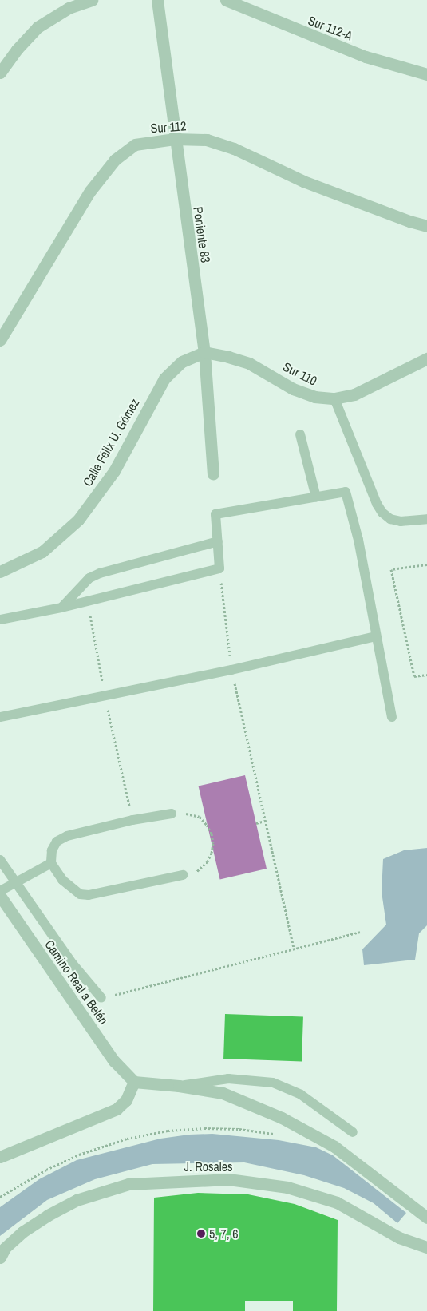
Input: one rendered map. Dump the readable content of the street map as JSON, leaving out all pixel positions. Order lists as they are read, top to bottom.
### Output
{
  "streets": {
    "street": [
      "Sur 112-A",
      "Sur 112",
      "Poniente 83",
      "Sur 110",
      "Calle Félix U. Gómez",
      "Camino Real a Belén",
      "J. Rosales"
    ]
  },
  "crossings": [
    ["Sur 112", "Poniente 83"],
    ["Poniente 83", "Sur 110"],
    ["Poniente 83", "Calle Félix U. Gómez"],
    ["Sur 110", "Calle Félix U. Gómez"]
  ],
  "places": ["5, 7, 6"]
}
